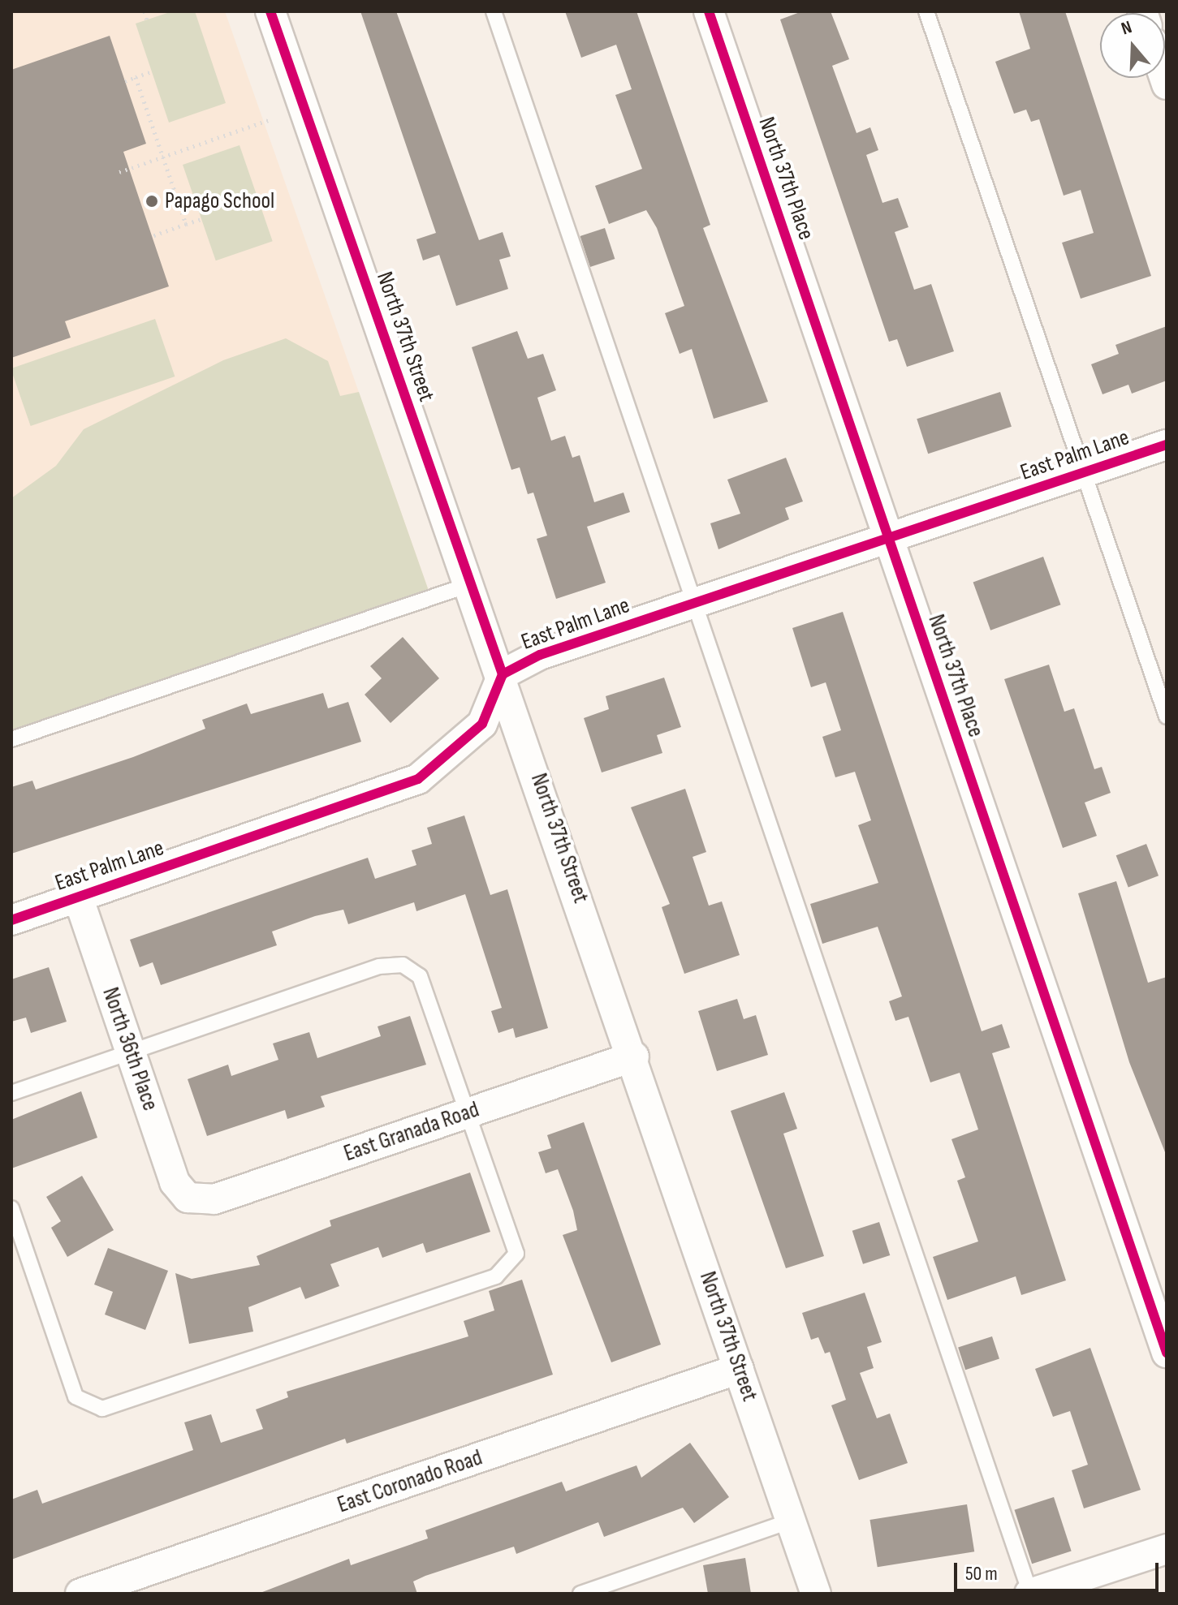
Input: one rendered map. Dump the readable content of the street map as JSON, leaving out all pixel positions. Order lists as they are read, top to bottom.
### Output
{
  "streets": {
    "street": [
      "North 37th Place",
      "North 37th Street",
      "East Palm Lane",
      "North 36th Place",
      "East Granada Road",
      "East Coronado Road"
    ]
  },
  "crossings": [
    ["North 37th Place", "East Palm Lane"],
    ["North 37th Street", "East Palm Lane"],
    ["North 37th Street", "East Granada Road"],
    ["North 37th Street", "East Coronado Road"],
    ["East Palm Lane", "North 36th Place"],
    ["North 36th Place", "East Granada Road"]
  ],
  "places": ["Papago School"],
  "scale_bar": "50 m",
  "north": "top"
}
